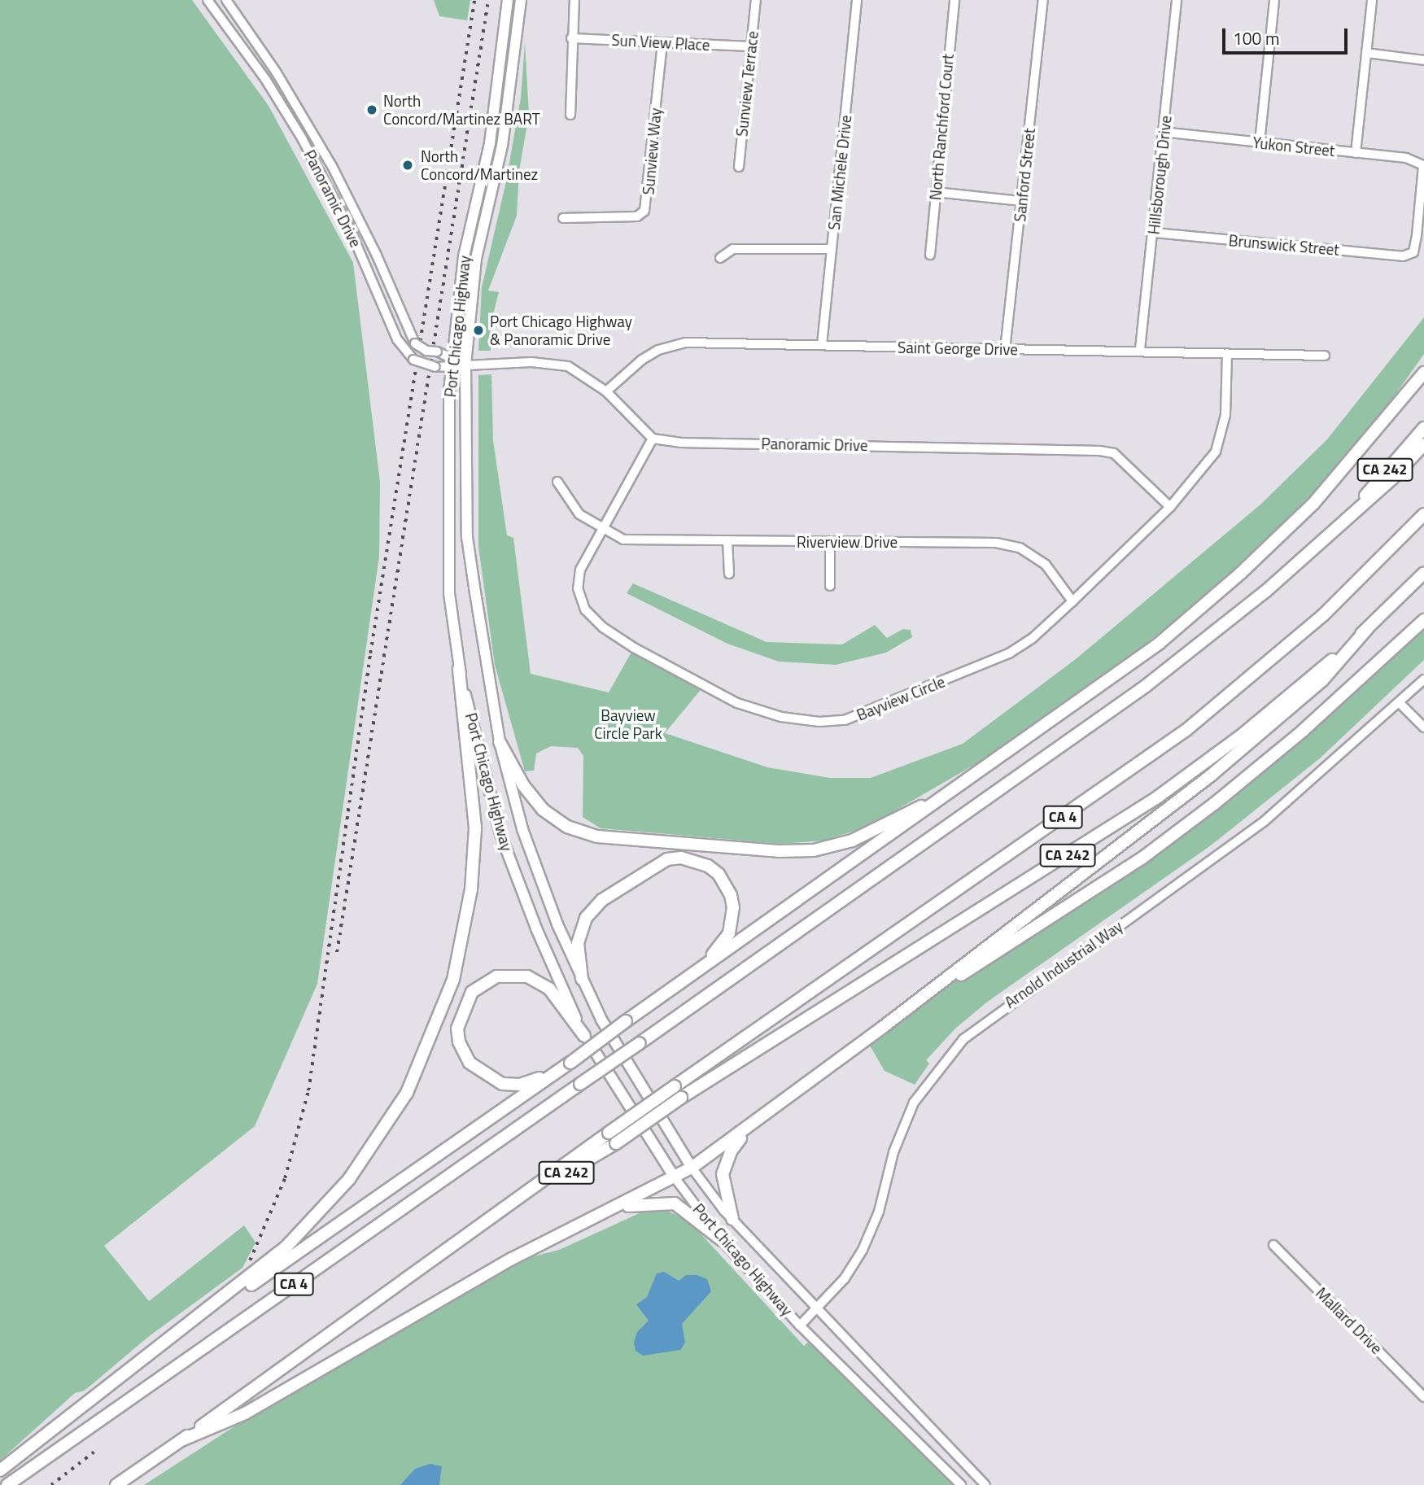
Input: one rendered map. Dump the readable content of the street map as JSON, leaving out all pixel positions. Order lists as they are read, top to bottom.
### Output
{
  "streets": {
    "highway": ["CA 242", "CA 4"],
    "main road": ["Port Chicago Highway"],
    "street": [
      "Sun View Place",
      "Sunview Terrace",
      "North Ranchford Court",
      "Yukon Street",
      "Sunview Way",
      "San Michele Drive",
      "Sanford Street",
      "Hillsborough Drive",
      "Panoramic Drive",
      "Brunswick Street",
      "Saint George Drive",
      "Riverview Drive",
      "Bayview Circle",
      "Arnold Industrial Way",
      "Mallard Drive"
    ]
  },
  "crossings": [
    ["Sun View Place", "Sunview Terrace"],
    ["Sun View Place", "Sunview Way"],
    ["Yukon Street", "Hillsborough Drive"],
    ["Yukon Street", "Brunswick Street"],
    ["San Michele Drive", "Saint George Drive"],
    ["Sanford Street", "Saint George Drive"],
    ["Hillsborough Drive", "Brunswick Street"],
    ["Hillsborough Drive", "Saint George Drive"],
    ["Panoramic Drive", "Port Chicago Highway"],
    ["Panoramic Drive", "Saint George Drive"],
    ["Panoramic Drive", "Bayview Circle"],
    ["Port Chicago Highway", "Arnold Industrial Way"],
    ["Saint George Drive", "Bayview Circle"],
    ["CA 242", "CA 4"],
    ["Riverview Drive", "Bayview Circle"]
  ],
  "parks": ["Bayview Circle Park"],
  "places": ["North Concord/Martinez BART", "North Concord/Martinez", "Port Chicago Highway & Panoramic Drive"],
  "scale_bar": "100 m"
}
